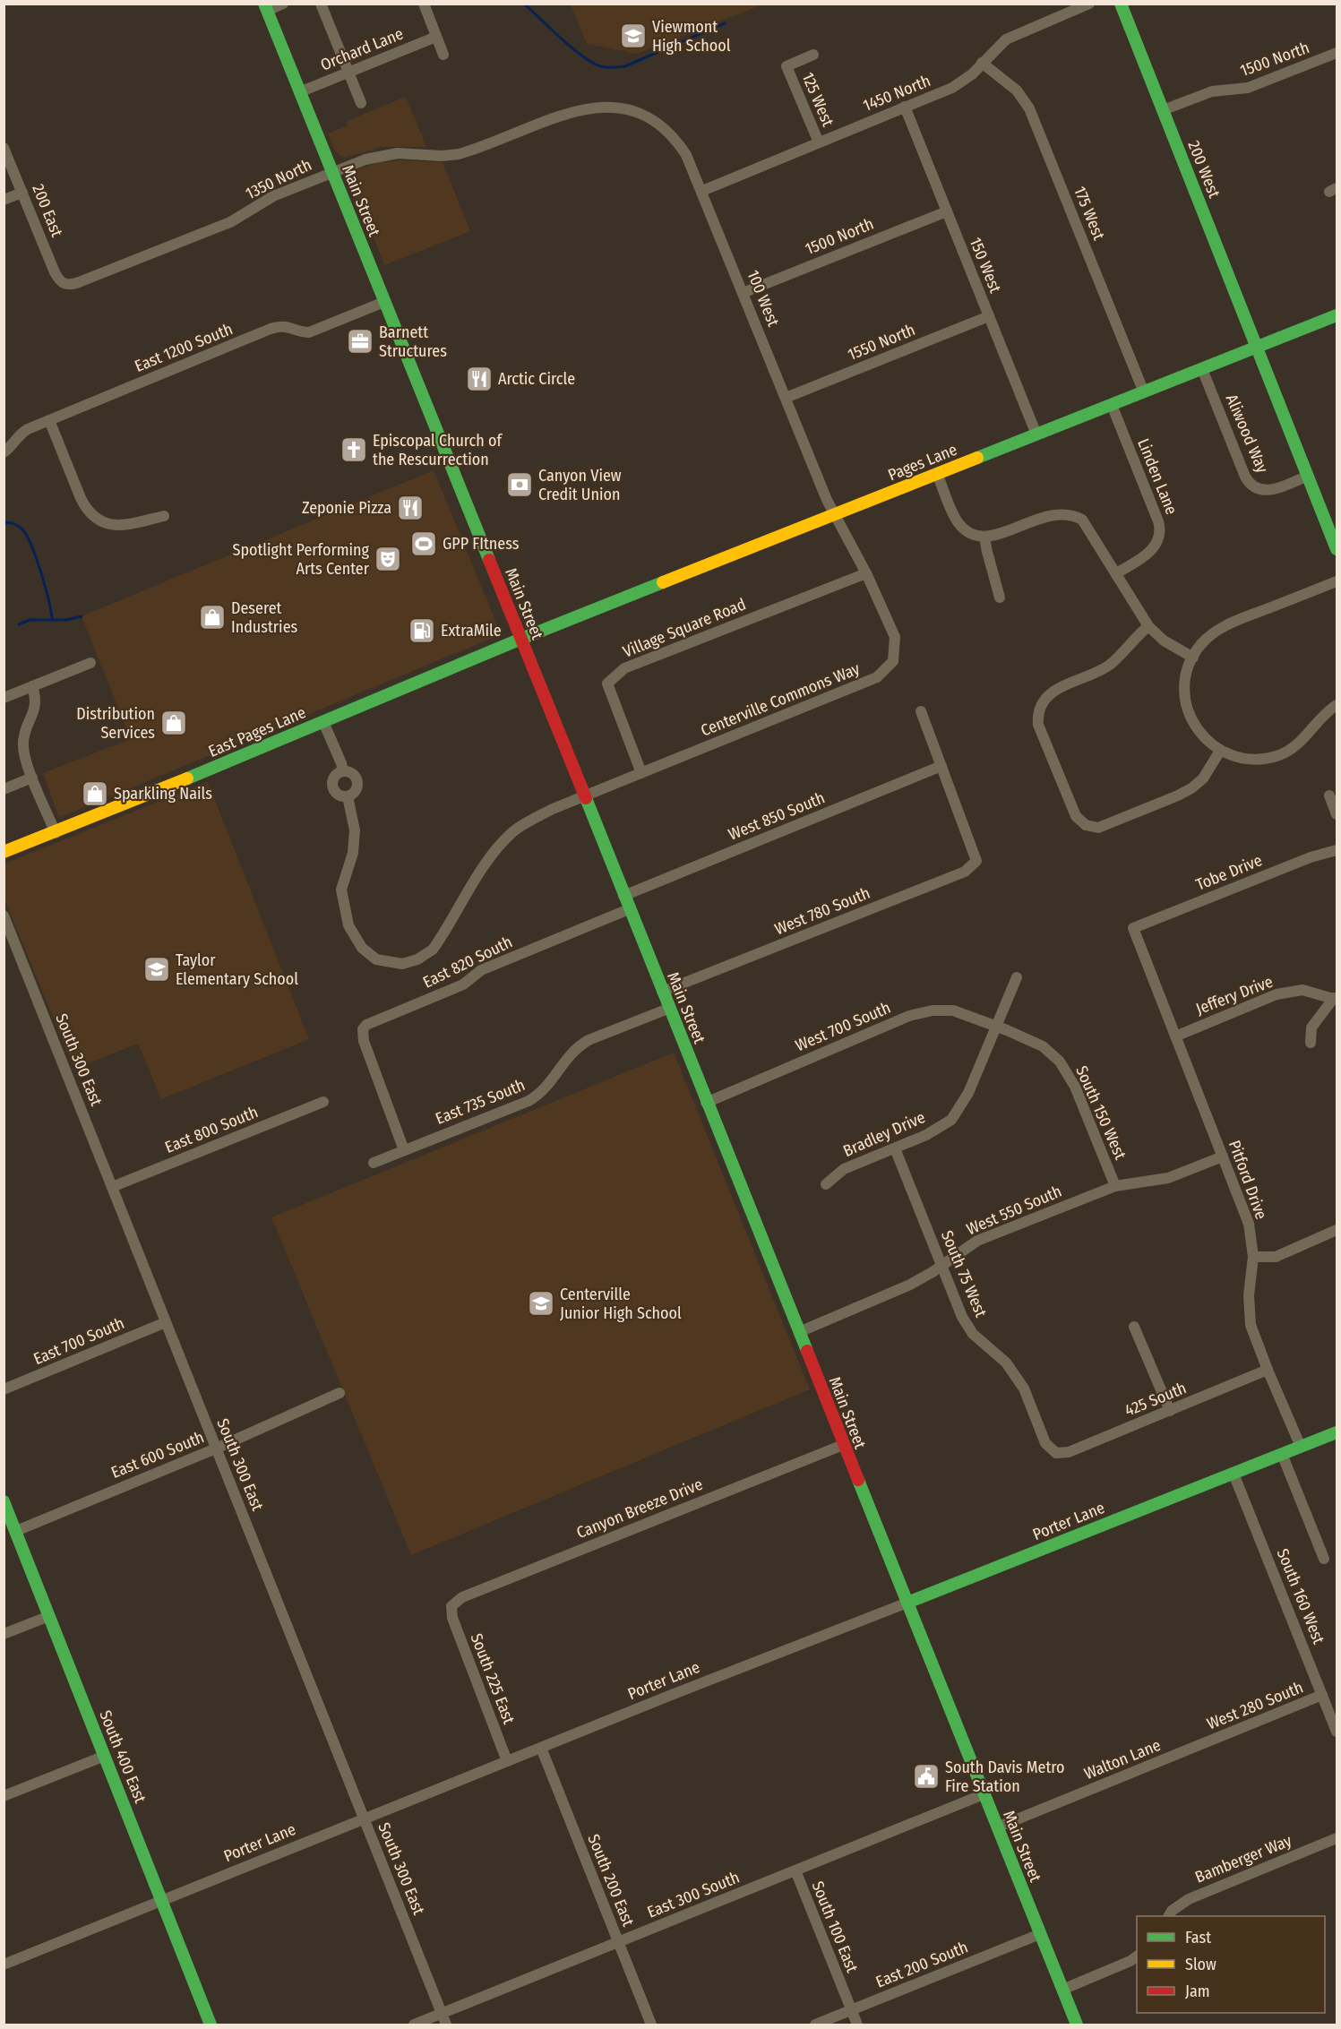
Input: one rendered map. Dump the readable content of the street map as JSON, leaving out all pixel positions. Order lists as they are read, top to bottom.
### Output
{
  "streets": {
    "main road": [
      "200 West",
      "Main Street",
      "Pages Lane",
      "East Pages Lane",
      "Porter Lane",
      "South 400 East"
    ],
    "street": [
      "Orchard Lane",
      "1500 North",
      "1450 North",
      "125 West",
      "1350 North",
      "200 East",
      "175 West",
      "150 West",
      "100 West",
      "1550 North",
      "East 1200 South",
      "Aliwood Way",
      "Linden Lane",
      "Village Square Road",
      "Centerville Commons Way",
      "West 850 South",
      "Tobe Drive",
      "West 780 South",
      "East 820 South",
      "Jeffery Drive",
      "West 700 South",
      "South 300 East",
      "East 735 South",
      "South 150 West",
      "East 800 South",
      "Bradley Drive",
      "Pitford Drive",
      "West 550 South",
      "South 75 West",
      "East 700 South",
      "425 South",
      "East 600 South",
      "Canyon Breeze Drive",
      "South 160 West",
      "South 225 East",
      "West 280 South",
      "Walton Lane",
      "Bamberger Way",
      "South 200 East",
      "East 300 South",
      "South 100 East",
      "East 200 South"
    ]
  },
  "crossings": [
    ["Orchard Lane", "Main Street"],
    ["1500 North", "200 West"],
    ["1500 North", "150 West"],
    ["1500 North", "100 West"],
    ["1450 North", "125 West"],
    ["1450 North", "175 West"],
    ["1450 North", "150 West"],
    ["1450 North", "100 West"],
    ["200 West", "Aliwood Way"],
    ["200 West", "Pages Lane"],
    ["1350 North", "Main Street"],
    ["1350 North", "200 East"],
    ["1350 North", "100 West"],
    ["Main Street", "East 1200 South"],
    ["Main Street", "Pages Lane"],
    ["Main Street", "Centerville Commons Way"],
    ["Main Street", "East Pages Lane"],
    ["Main Street", "West 850 South"],
    ["Main Street", "West 780 South"],
    ["Main Street", "East 820 South"],
    ["Main Street", "West 700 South"],
    ["Main Street", "East 735 South"],
    ["Main Street", "West 550 South"],
    ["Main Street", "Canyon Breeze Drive"],
    ["Main Street", "Porter Lane"],
    ["Main Street", "Walton Lane"],
    ["Main Street", "East 300 South"],
    ["Main Street", "East 200 South"],
    ["175 West", "Pages Lane"],
    ["150 West", "1550 North"],
    ["150 West", "Pages Lane"],
    ["100 West", "1550 North"],
    ["100 West", "Pages Lane"],
    ["100 West", "Centerville Commons Way"],
    ["Aliwood Way", "Pages Lane"],
    ["Pages Lane", "Linden Lane"],
    ["Pages Lane", "Centerville Commons Way"],
    ["Pages Lane", "East Pages Lane"],
    ["Village Square Road", "Centerville Commons Way"],
    ["West 850 South", "West 780 South"],
    ["Tobe Drive", "Pitford Drive"],
    ["East 820 South", "East 735 South"],
    ["Jeffery Drive", "Pitford Drive"],
    ["West 700 South", "South 150 West"],
    ["West 700 South", "Bradley Drive"],
    ["South 300 East", "East 800 South"],
    ["South 300 East", "East 700 South"],
    ["South 300 East", "East 600 South"],
    ["South 300 East", "Porter Lane"],
    ["South 300 East", "East 300 South"],
    ["South 150 West", "Bradley Drive"],
    ["South 150 West", "West 550 South"],
    ["Bradley Drive", "South 75 West"],
    ["Pitford Drive", "West 550 South"],
    ["Pitford Drive", "425 South"],
    ["Pitford Drive", "Porter Lane"],
    ["West 550 South", "South 75 West"],
    ["South 75 West", "425 South"],
    ["East 600 South", "South 400 East"],
    ["Canyon Breeze Drive", "South 225 East"],
    ["Porter Lane", "South 160 West"],
    ["Porter Lane", "South 225 East"],
    ["Porter Lane", "South 400 East"],
    ["Porter Lane", "South 200 East"],
    ["South 160 West", "West 280 South"],
    ["West 280 South", "Walton Lane"],
    ["South 200 East", "East 300 South"],
    ["East 300 South", "South 100 East"],
    ["South 100 East", "East 200 South"]
  ],
  "places": {
    "school or university": ["Viewmont High School", "Taylor Elementary School", "Centerville Junior High School"],
    "office": ["Barnett Structures"],
    "restaurant": ["Arctic Circle", "Zeponie Pizza"],
    "church": ["Episcopal Church of the Rescurrection"],
    "bank": ["Canyon View Credit Union"],
    "sports": ["GPP FItness"],
    "theatre": ["Spotlight Performing Arts Center"],
    "shop": ["Deseret Industries", "Distribution Services", "Sparkling Nails"],
    "fuel station": ["ExtraMile"],
    "public building": ["South Davis Metro Fire Station"]
  },
  "legend": ["Fast", "Slow", "Jam"]
}
